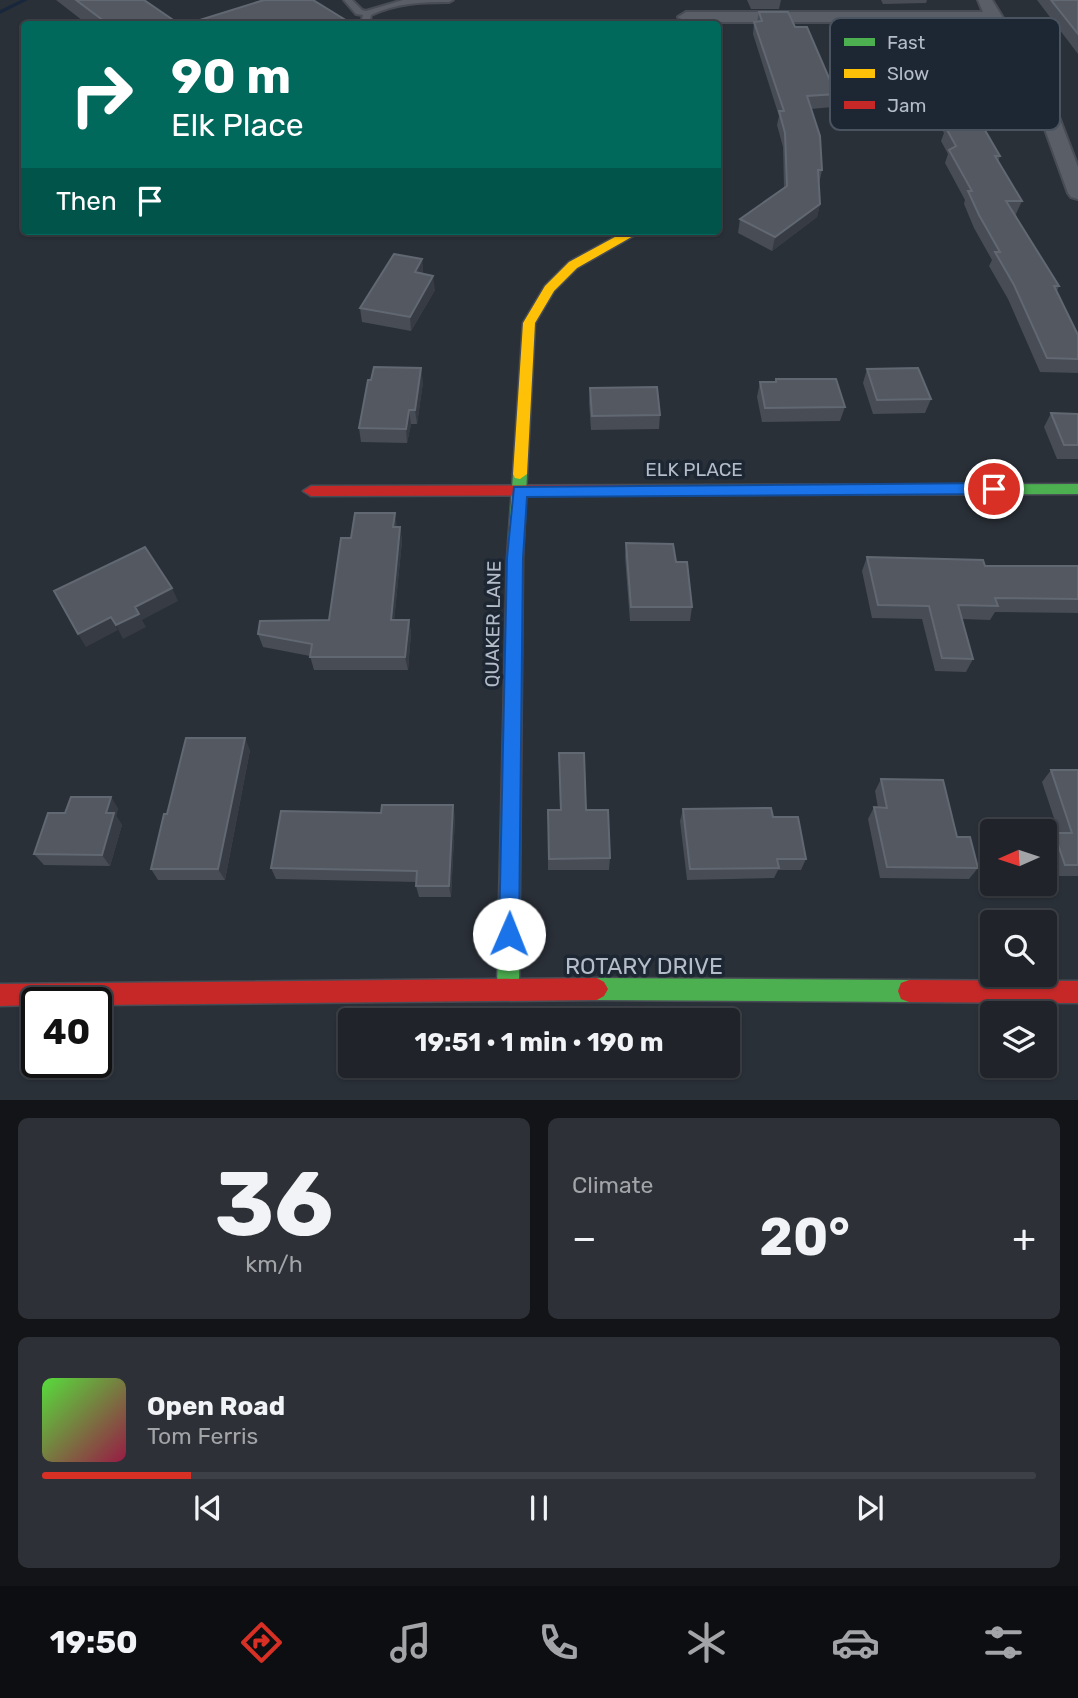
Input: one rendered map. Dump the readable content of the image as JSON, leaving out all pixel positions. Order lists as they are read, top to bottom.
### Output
{
  "streets": {
    "street": ["ELK PLACE", "QUAKER LANE", "ROTARY DRIVE"]
  },
  "crossings": [
    ["ELK PLACE", "QUAKER LANE"],
    ["QUAKER LANE", "ROTARY DRIVE"]
  ],
  "legend": ["Fast", "Slow", "Jam"],
  "north": "left",
  "page": {
    "turn": ["90 m", "Elk Place"],
    "then": "Then",
    "limit": "40",
    "trip": "19:51 · 1 min · 190 m",
    "tile": [
      ["36", "km/h"],
      "Climate"
    ],
    "heat": ["−", "20°", "+"],
    "song": ["Open Road", "Tom Ferris"],
    "tabs": "19:50"
  }
}
